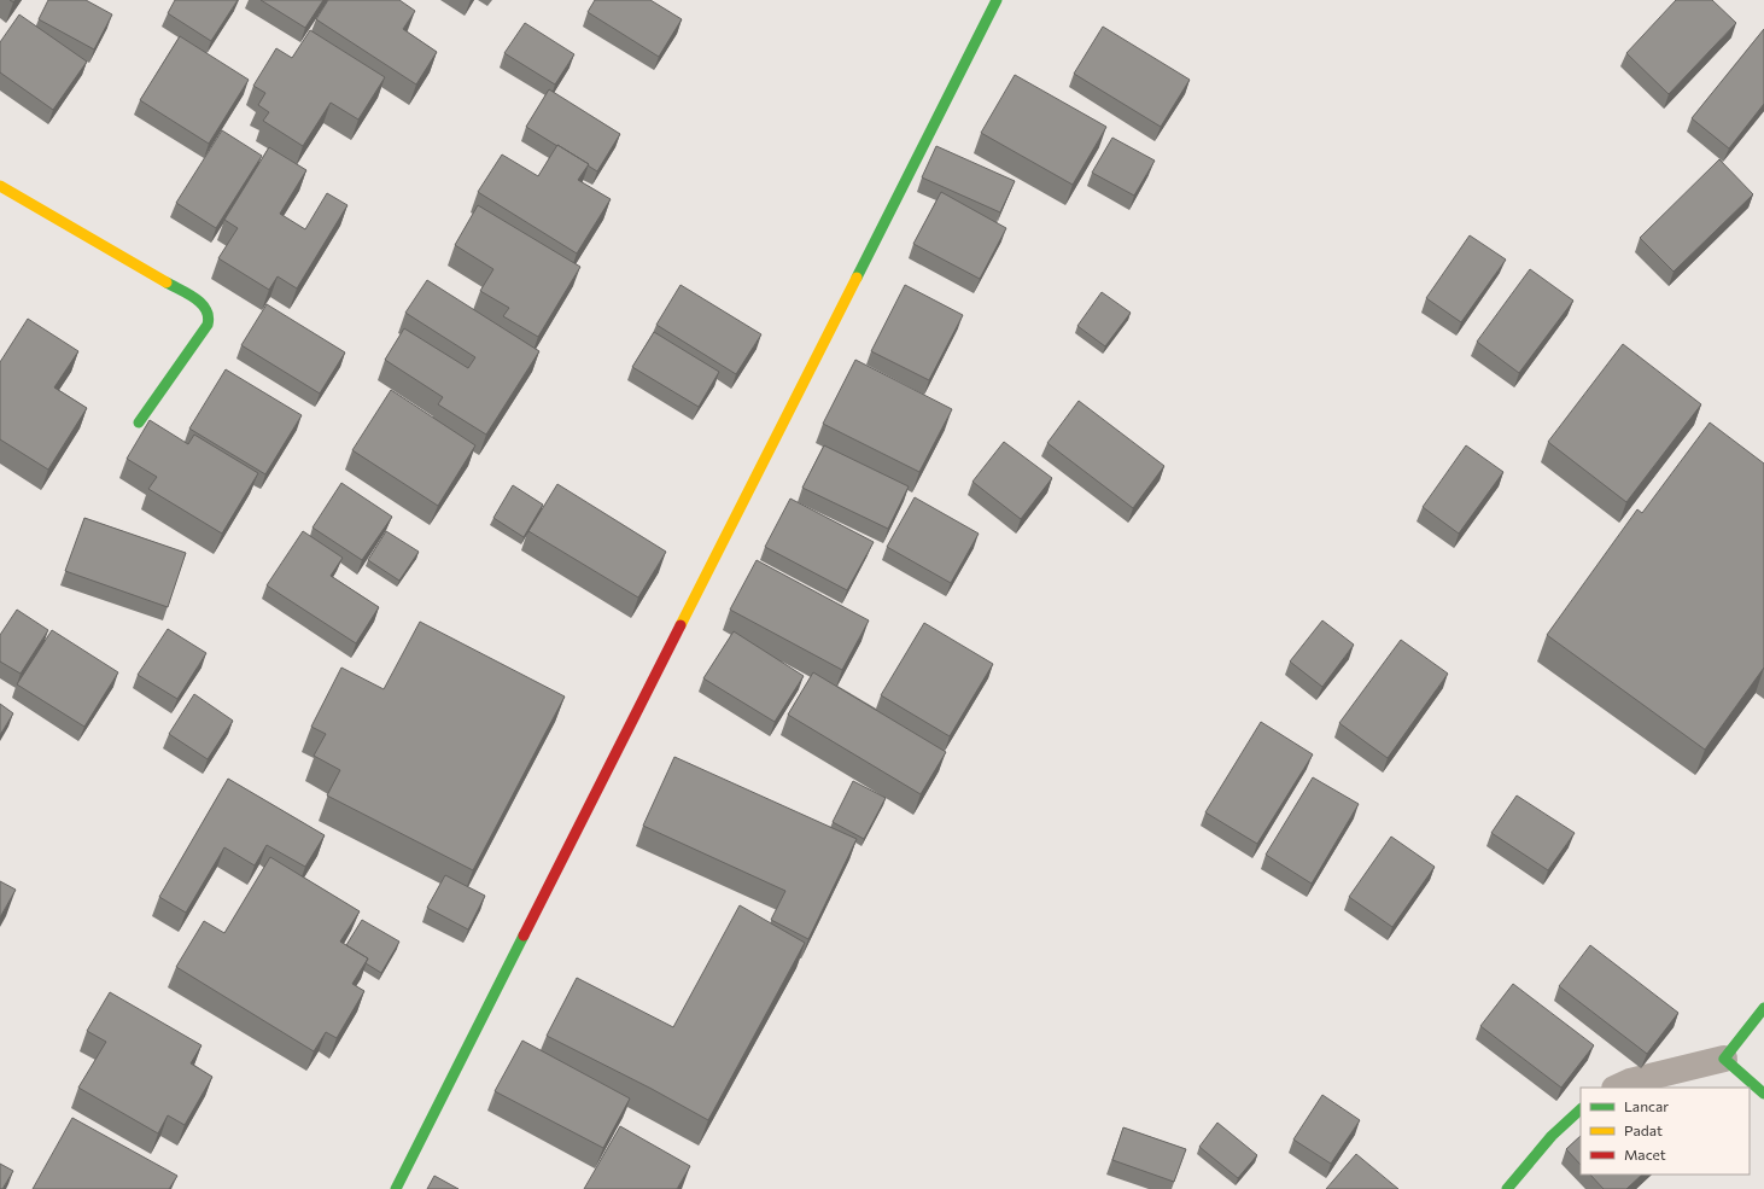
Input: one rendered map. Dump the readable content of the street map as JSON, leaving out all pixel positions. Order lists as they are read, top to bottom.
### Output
{
  "legend": ["Lancar", "Padat", "Macet"]
}
